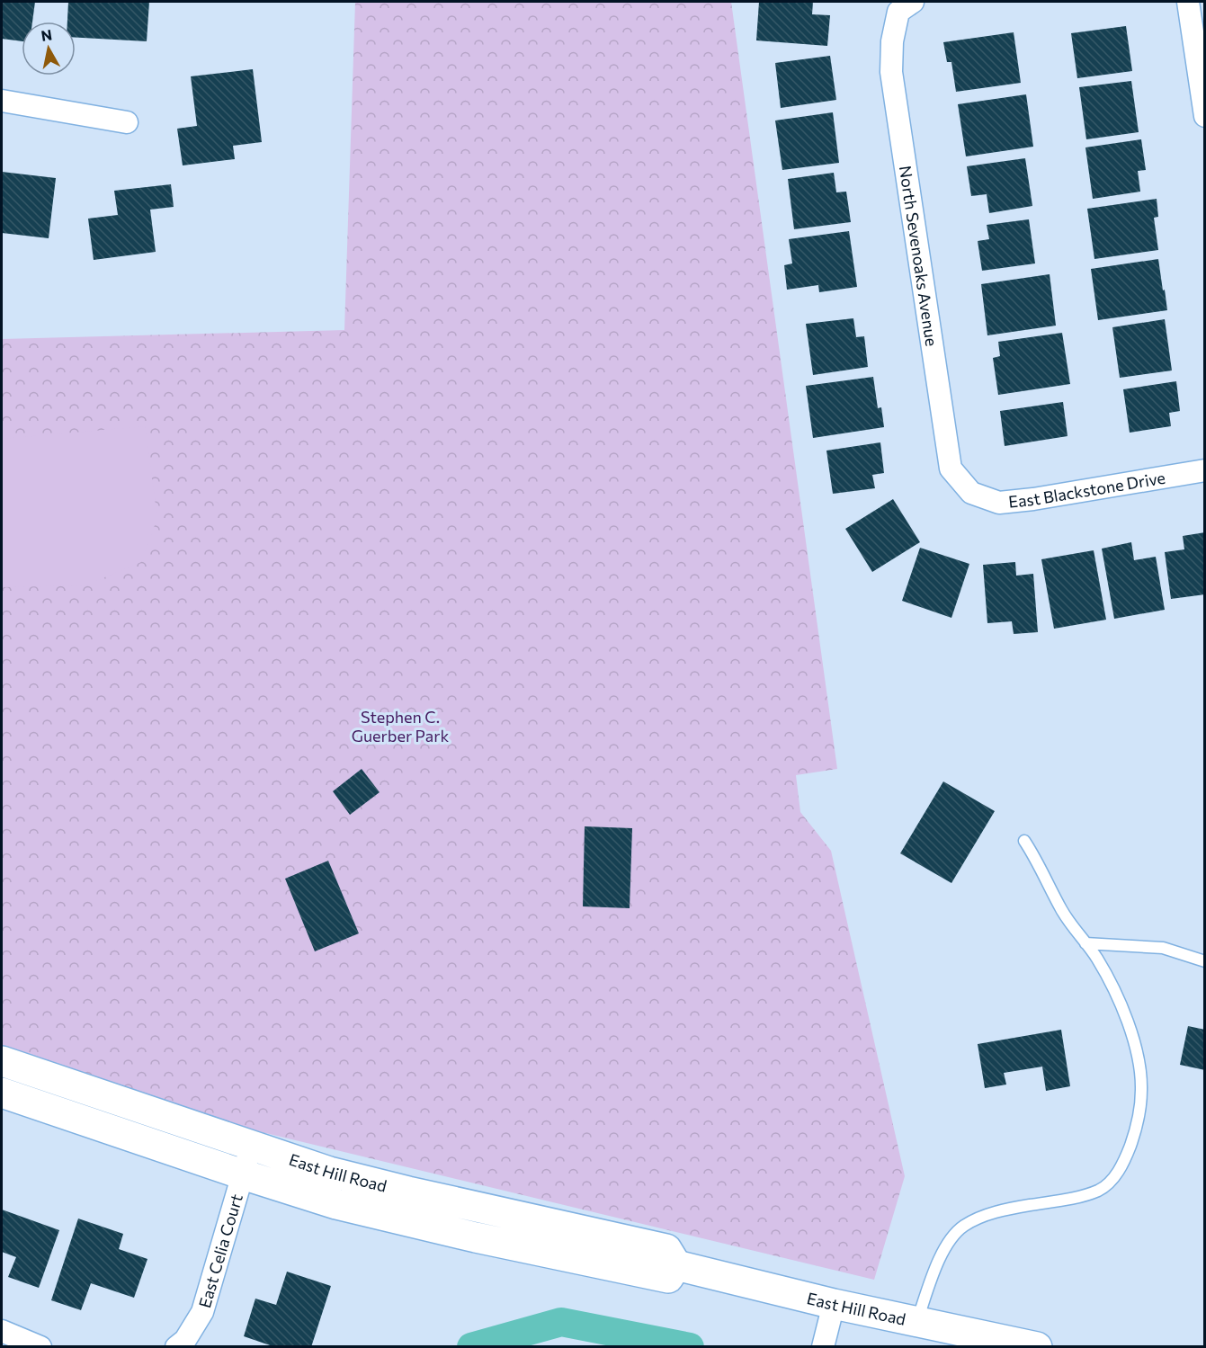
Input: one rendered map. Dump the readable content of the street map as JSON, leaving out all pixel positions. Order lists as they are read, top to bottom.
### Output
{
  "streets": {
    "street": [
      "North Sevenoaks Avenue",
      "East Blackstone Drive",
      "East Hill Road",
      "East Celia Court"
    ]
  },
  "crossings": [
    ["North Sevenoaks Avenue", "East Blackstone Drive"],
    ["East Hill Road", "East Celia Court"]
  ],
  "parks": ["Stephen C. Guerber Park"],
  "north": "top"
}
